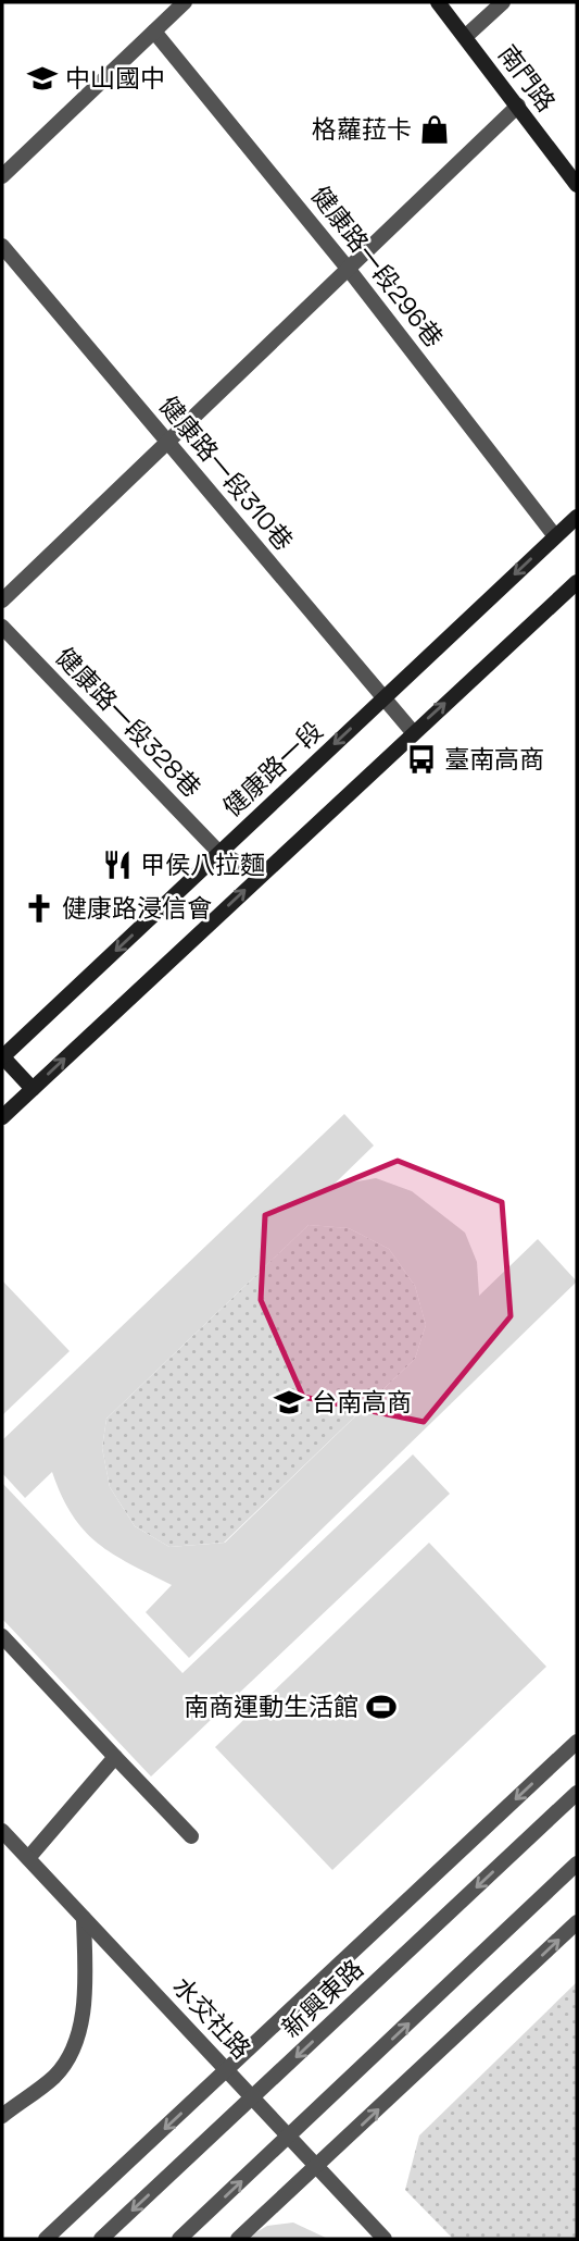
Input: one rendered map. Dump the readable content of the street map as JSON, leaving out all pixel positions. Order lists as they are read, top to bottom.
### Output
{
  "streets": {
    "street": [
      "南門路",
      "健康路一段296巷",
      "健康路一段310巷",
      "健康路一段328巷",
      "健康路一段",
      "新興東路",
      "水交社路"
    ]
  },
  "crossings": [
    ["健康路一段296巷", "健康路一段"],
    ["健康路一段310巷", "健康路一段"],
    ["健康路一段328巷", "健康路一段"],
    ["新興東路", "水交社路"]
  ],
  "places": {
    "school or university": ["中山國中", "台南高商"],
    "shop": ["格蘿菈卡"],
    "bus stop": ["臺南高商"],
    "restaurant": ["甲侯八拉麵"],
    "church": ["健康路浸信會"],
    "sports": ["南商運動生活館"]
  }
}
